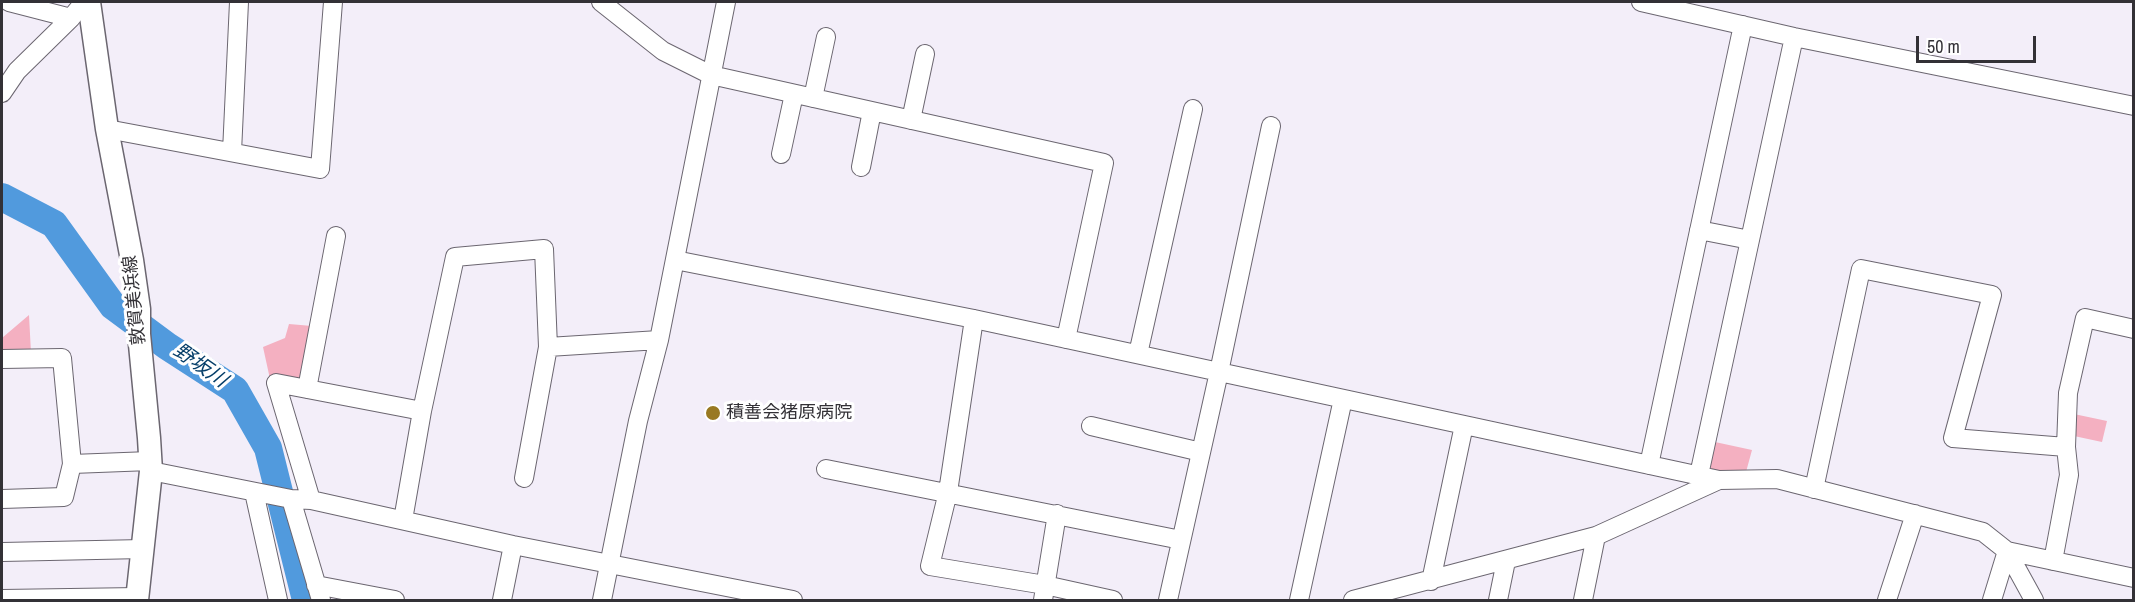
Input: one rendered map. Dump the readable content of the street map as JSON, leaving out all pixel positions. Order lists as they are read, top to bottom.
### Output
{
  "streets": {
    "main road": ["敦賀美浜線"]
  },
  "water": ["野坂川"],
  "places": ["積善会猪原病院"],
  "scale_bar": "50 m"
}
